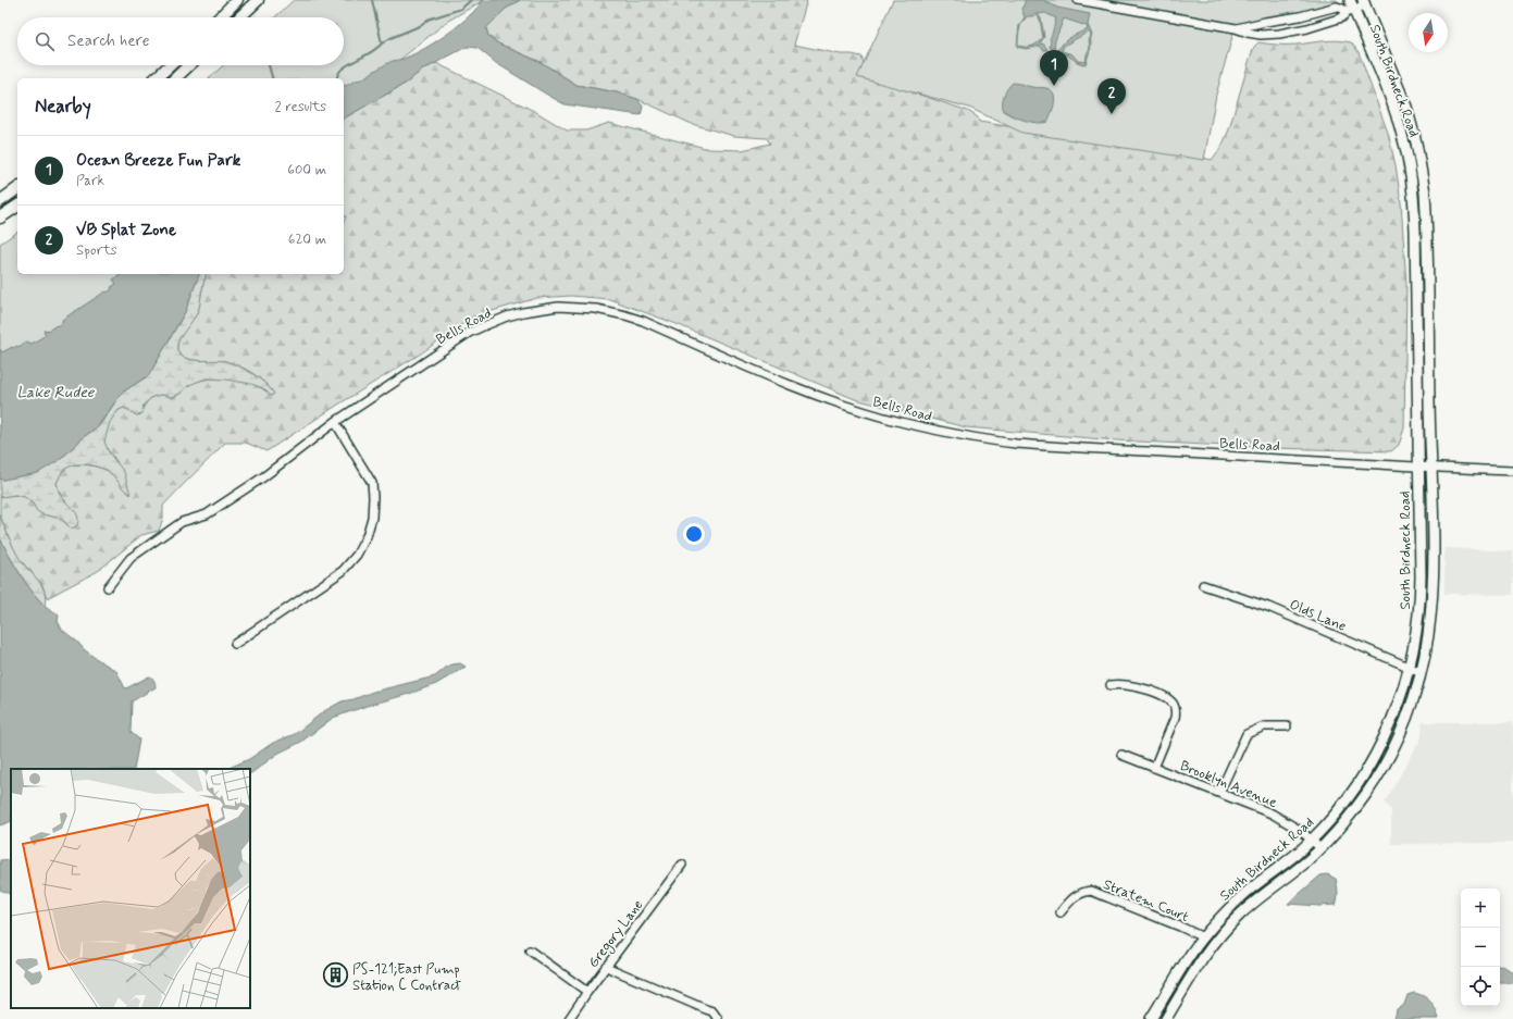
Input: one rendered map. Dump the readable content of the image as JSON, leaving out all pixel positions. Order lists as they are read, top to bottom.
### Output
{
  "streets": {
    "main road": ["South Birdneck Road"],
    "street": [
      "Bells Road",
      "Olds Lane",
      "Brooklyn Avenue",
      "Stratem Court",
      "Gregory Lane"
    ]
  },
  "crossings": [
    ["South Birdneck Road", "Bells Road"],
    ["South Birdneck Road", "Olds Lane"],
    ["South Birdneck Road", "Brooklyn Avenue"],
    ["South Birdneck Road", "Stratem Court"]
  ],
  "water": ["Lake Rudee"],
  "places": {
    "building": ["PS-121;East Pump Station C Contract"]
  },
  "north": "bottom",
  "page": {
    "search": "Search here",
    "pins": ["1", "2"],
    "heading": ["Nearby", "2 results"],
    "list": [
      {
        "mark": "1",
        "name": "Ocean Breeze Fun Park",
        "note": "Park",
        "value": "600 m"
      },
      {
        "mark": "2",
        "name": "VB Splat Zone",
        "note": "Sports",
        "value": "620 m"
      }
    ],
    "map_buttons": ["+", "−"]
  }
}
